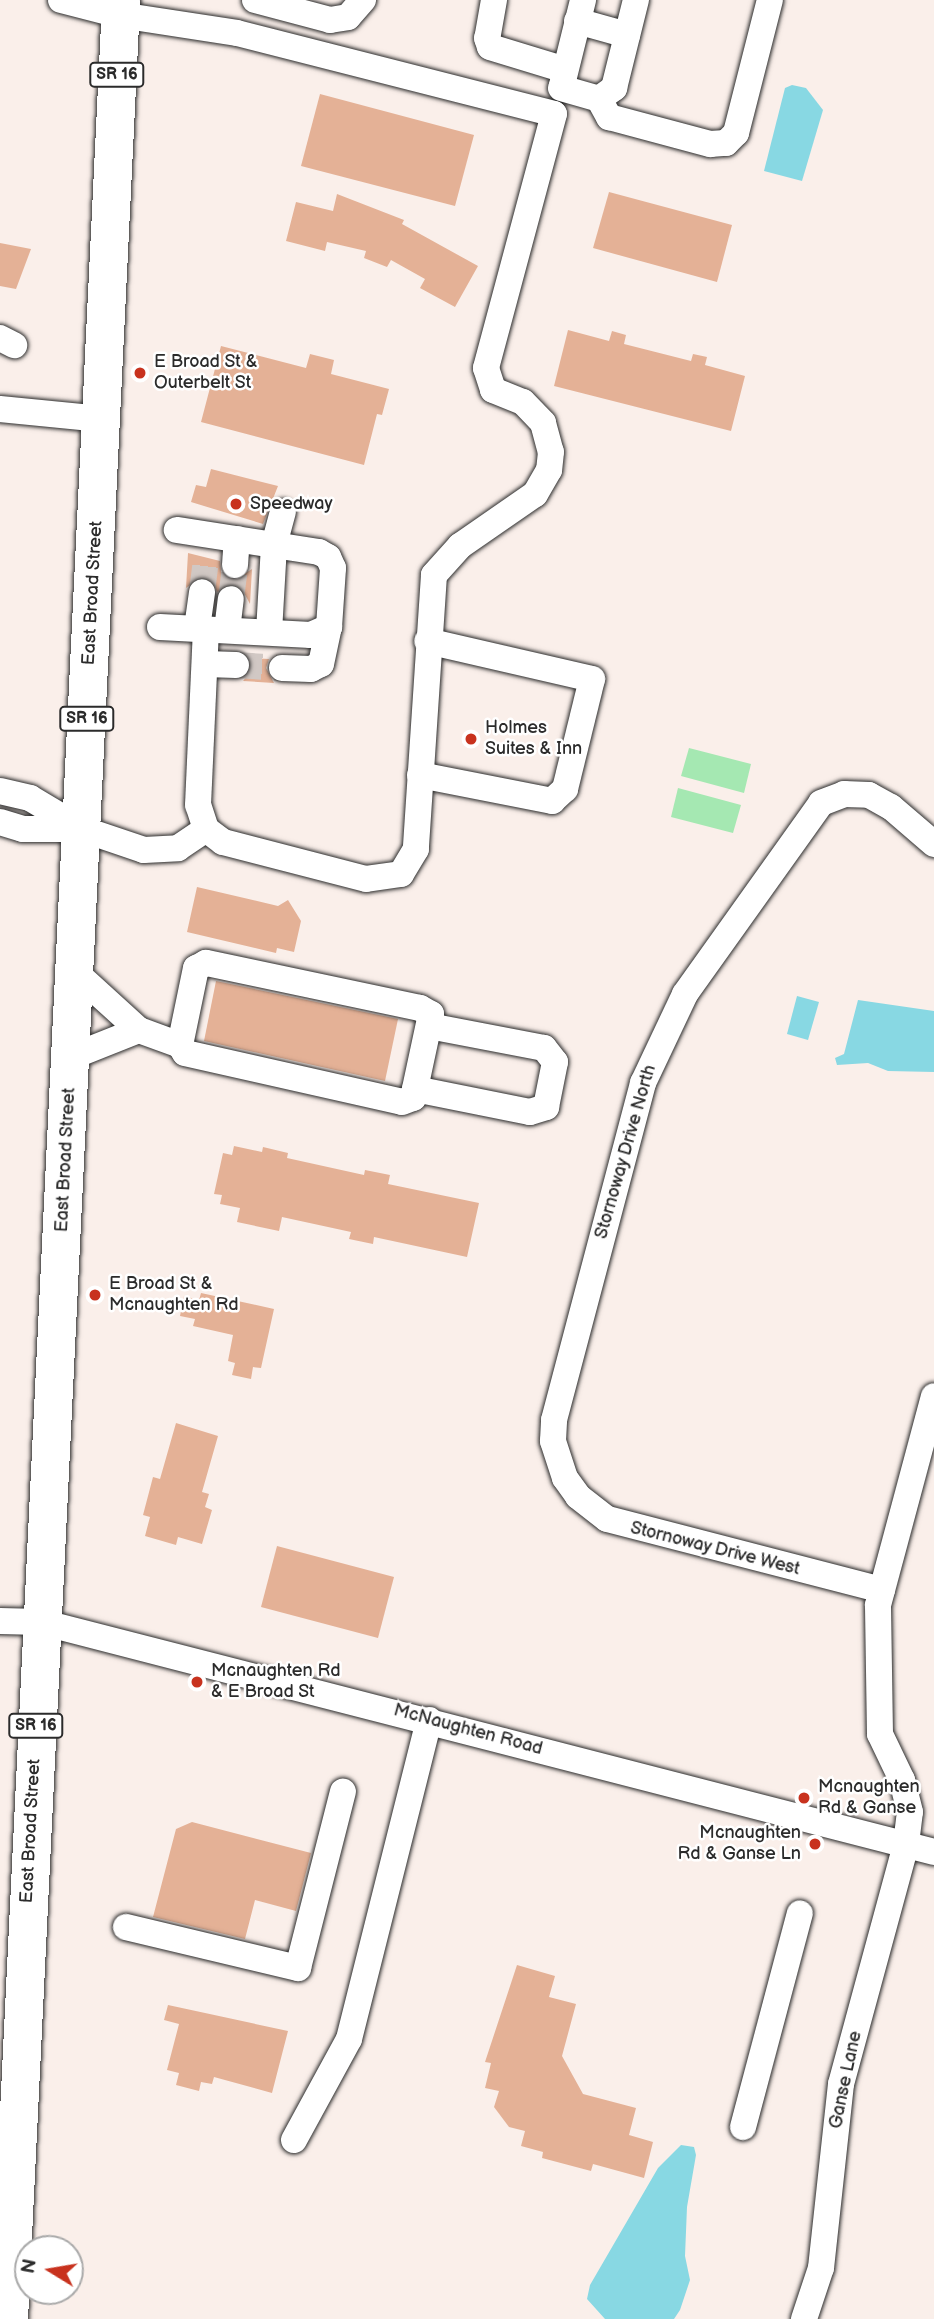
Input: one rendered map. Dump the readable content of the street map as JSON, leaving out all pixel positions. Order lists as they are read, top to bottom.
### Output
{
  "streets": {
    "highway": ["SR 16", "East Broad Street"],
    "street": [
      "Stornoway Drive North",
      "Stornoway Drive West",
      "McNaughten Road",
      "Ganse Lane"
    ]
  },
  "crossings": [
    ["East Broad Street", "McNaughten Road"],
    ["Stornoway Drive North", "Stornoway Drive West"],
    ["Stornoway Drive West", "Ganse Lane"],
    ["McNaughten Road", "Ganse Lane"]
  ],
  "places": [
    "E Broad St & Outerbelt St",
    "Speedway",
    "Holmes Suites & Inn",
    "E Broad St & Mcnaughten Rd",
    "Mcnaughten Rd & E Broad St",
    "Mcnaughten Rd & Ganse",
    "Mcnaughten Rd & Ganse Ln"
  ],
  "north": "left"
}
